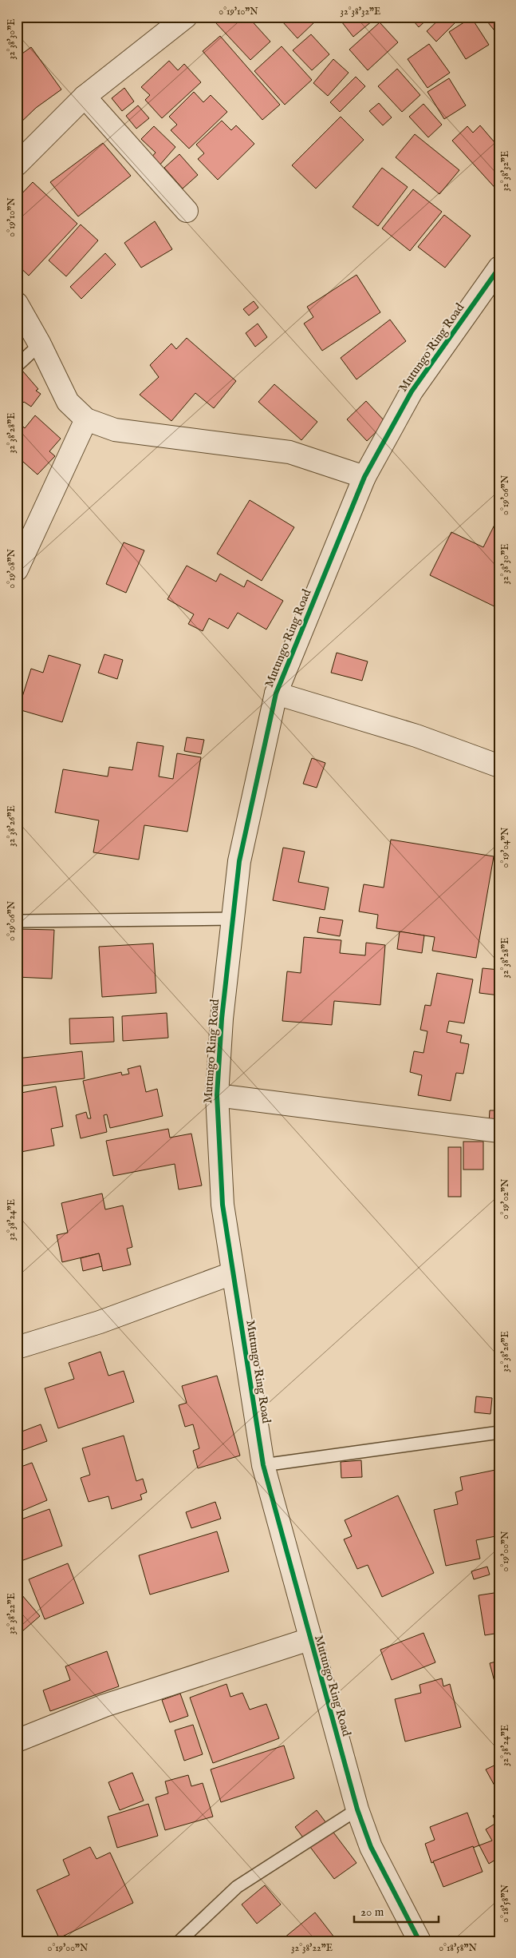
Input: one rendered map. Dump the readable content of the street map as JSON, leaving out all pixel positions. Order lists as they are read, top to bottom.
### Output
{
  "streets": {
    "street": ["Mutungo Ring Road"]
  },
  "scale_bar": "20 m",
  "coordinates": [
    "0°19'10\"N",
    "32°38'32\"E",
    "32°38'30\"E",
    "32°38'28\"E",
    "0°19'06\"N",
    "0°19'08\"N",
    "32°38'26\"E",
    "0°19'04\"N",
    "0°19'02\"N",
    "32°38'24\"E",
    "0°19'00\"N",
    "32°38'22\"E",
    "0°18'58\"N"
  ]
}
